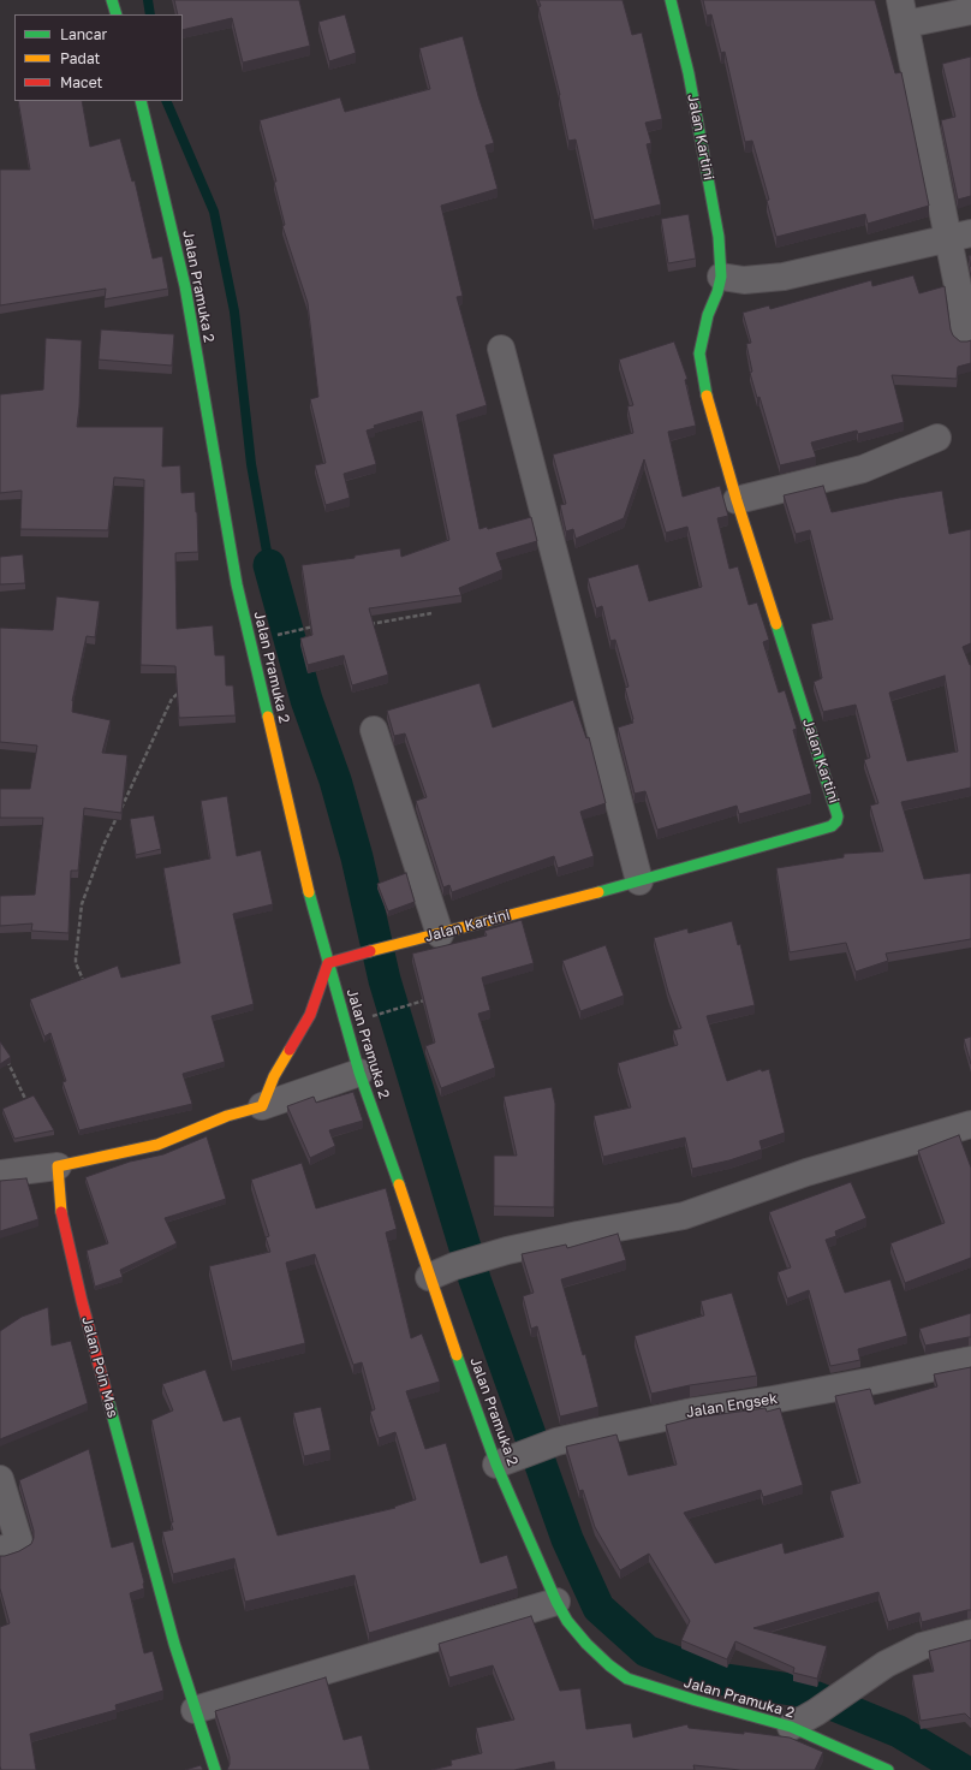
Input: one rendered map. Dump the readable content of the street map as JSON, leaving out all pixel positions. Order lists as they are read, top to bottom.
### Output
{
  "streets": {
    "street": [
      "Jalan Kartini",
      "Jalan Pramuka 2",
      "Jalan Poin Mas",
      "Jalan Engsek"
    ]
  },
  "crossings": [
    ["Jalan Kartini", "Jalan Pramuka 2"],
    ["Jalan Pramuka 2", "Jalan Engsek"]
  ],
  "legend": ["Lancar", "Padat", "Macet"]
}
